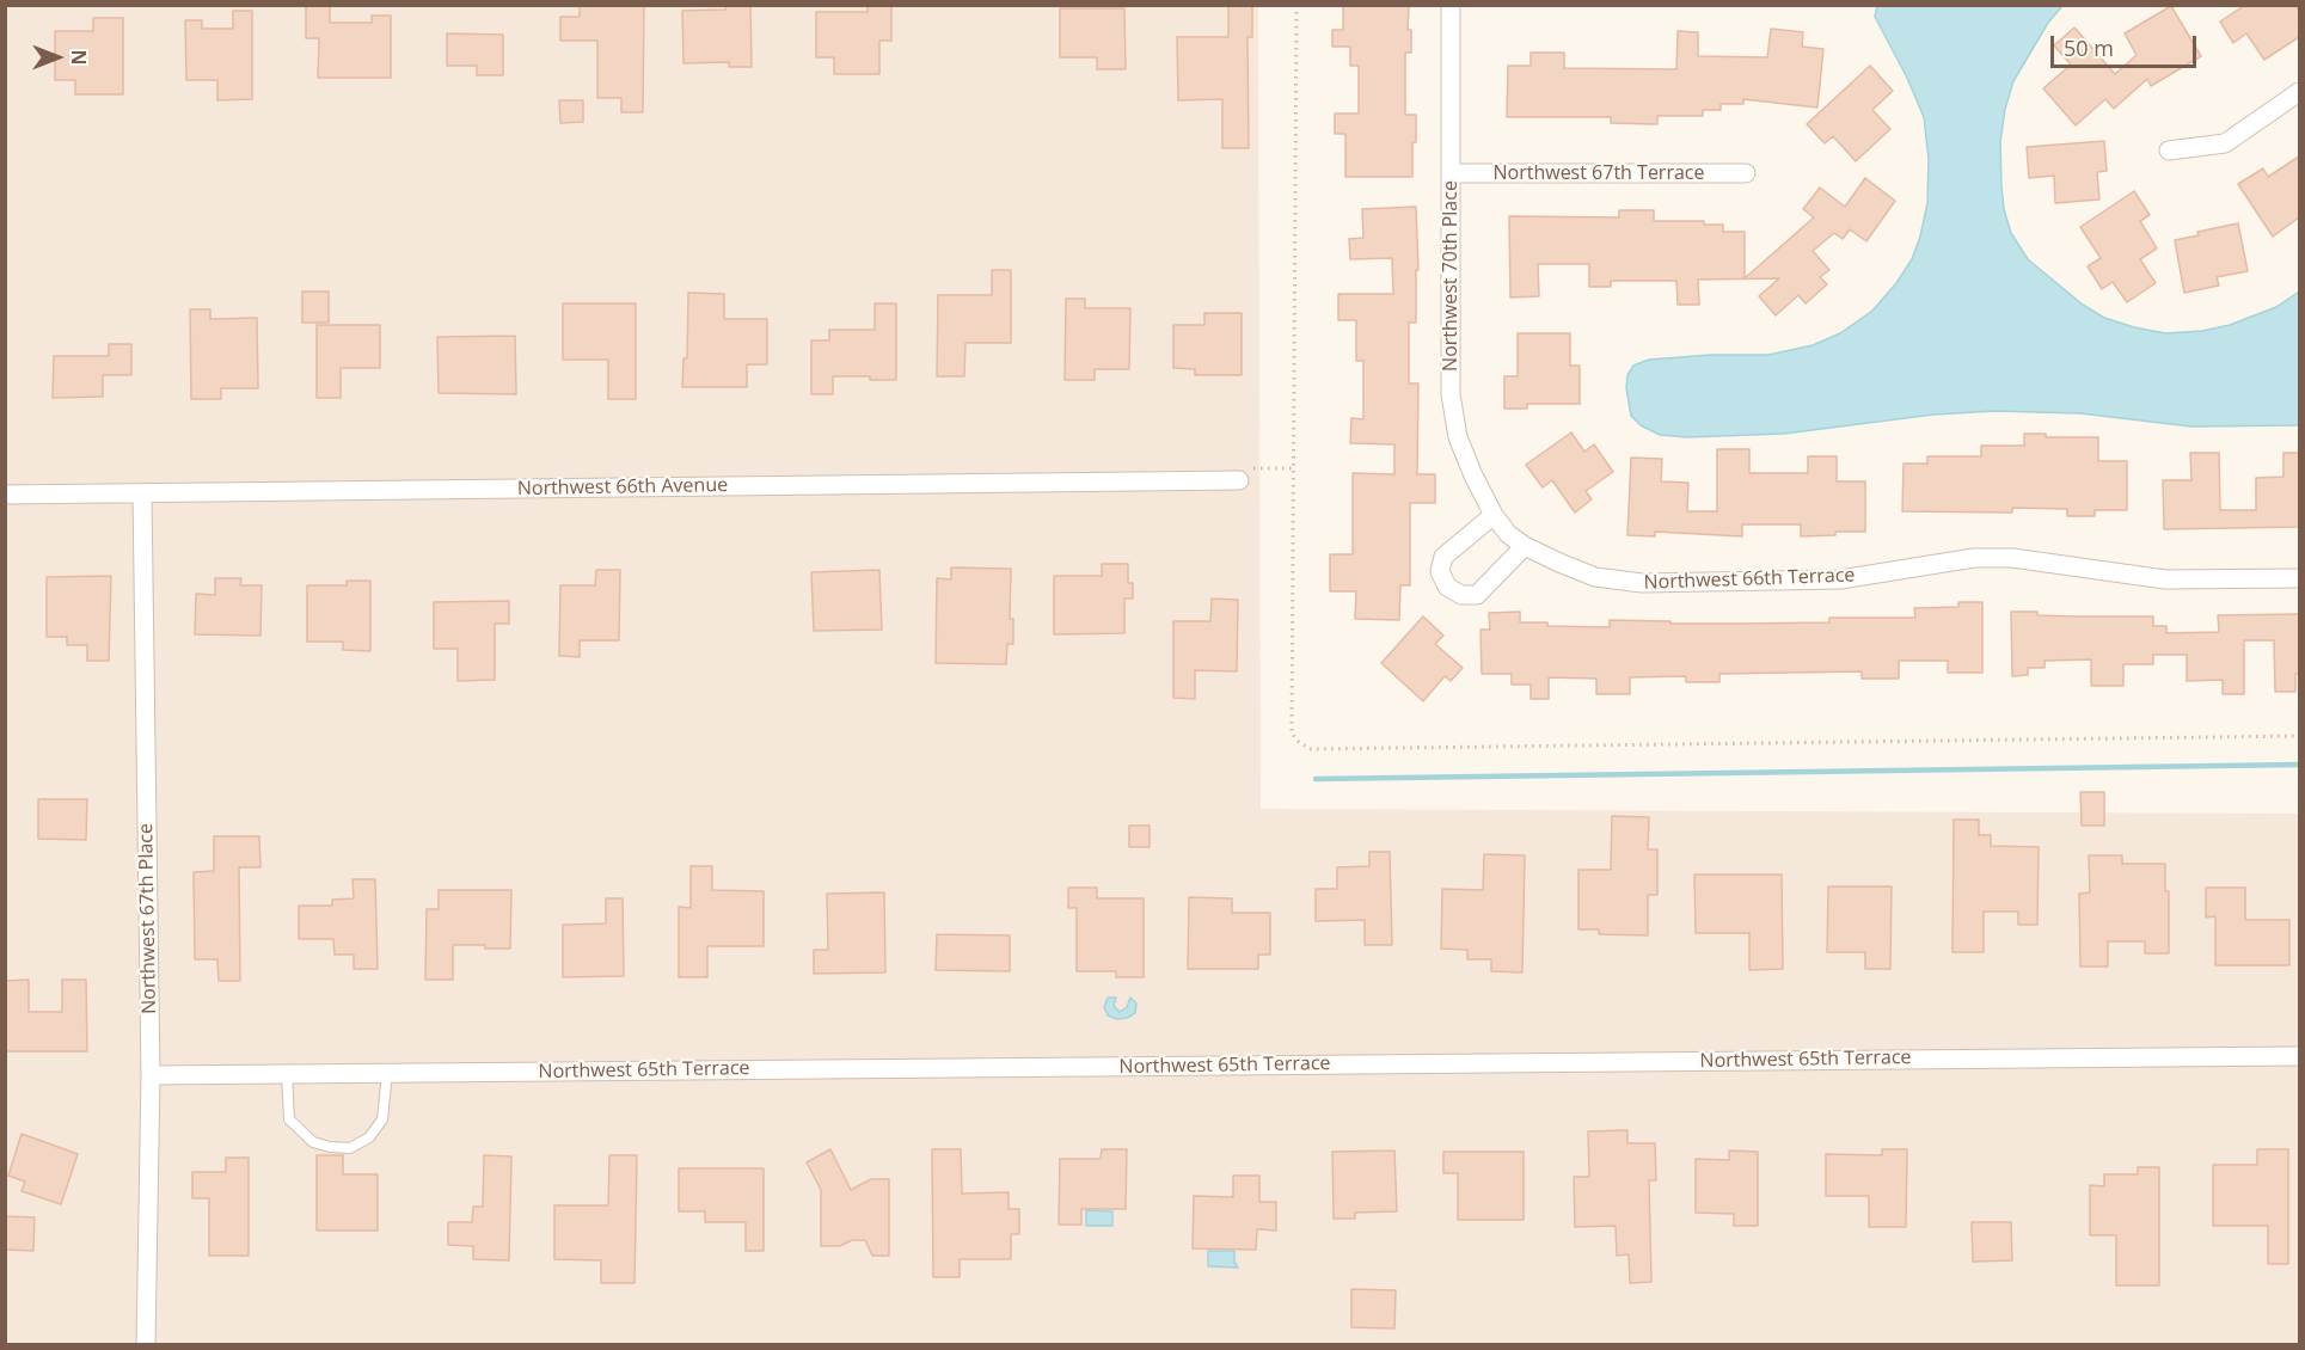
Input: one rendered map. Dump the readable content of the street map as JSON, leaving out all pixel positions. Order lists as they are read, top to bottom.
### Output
{
  "streets": {
    "street": [
      "Northwest 67th Terrace",
      "Northwest 70th Place",
      "Northwest 66th Avenue",
      "Northwest 66th Terrace",
      "Northwest 67th Place",
      "Northwest 65th Terrace"
    ]
  },
  "crossings": [
    ["Northwest 67th Terrace", "Northwest 70th Place"],
    ["Northwest 70th Place", "Northwest 66th Terrace"],
    ["Northwest 66th Avenue", "Northwest 67th Place"],
    ["Northwest 67th Place", "Northwest 65th Terrace"]
  ],
  "scale_bar": "50 m",
  "north": "right"
}
